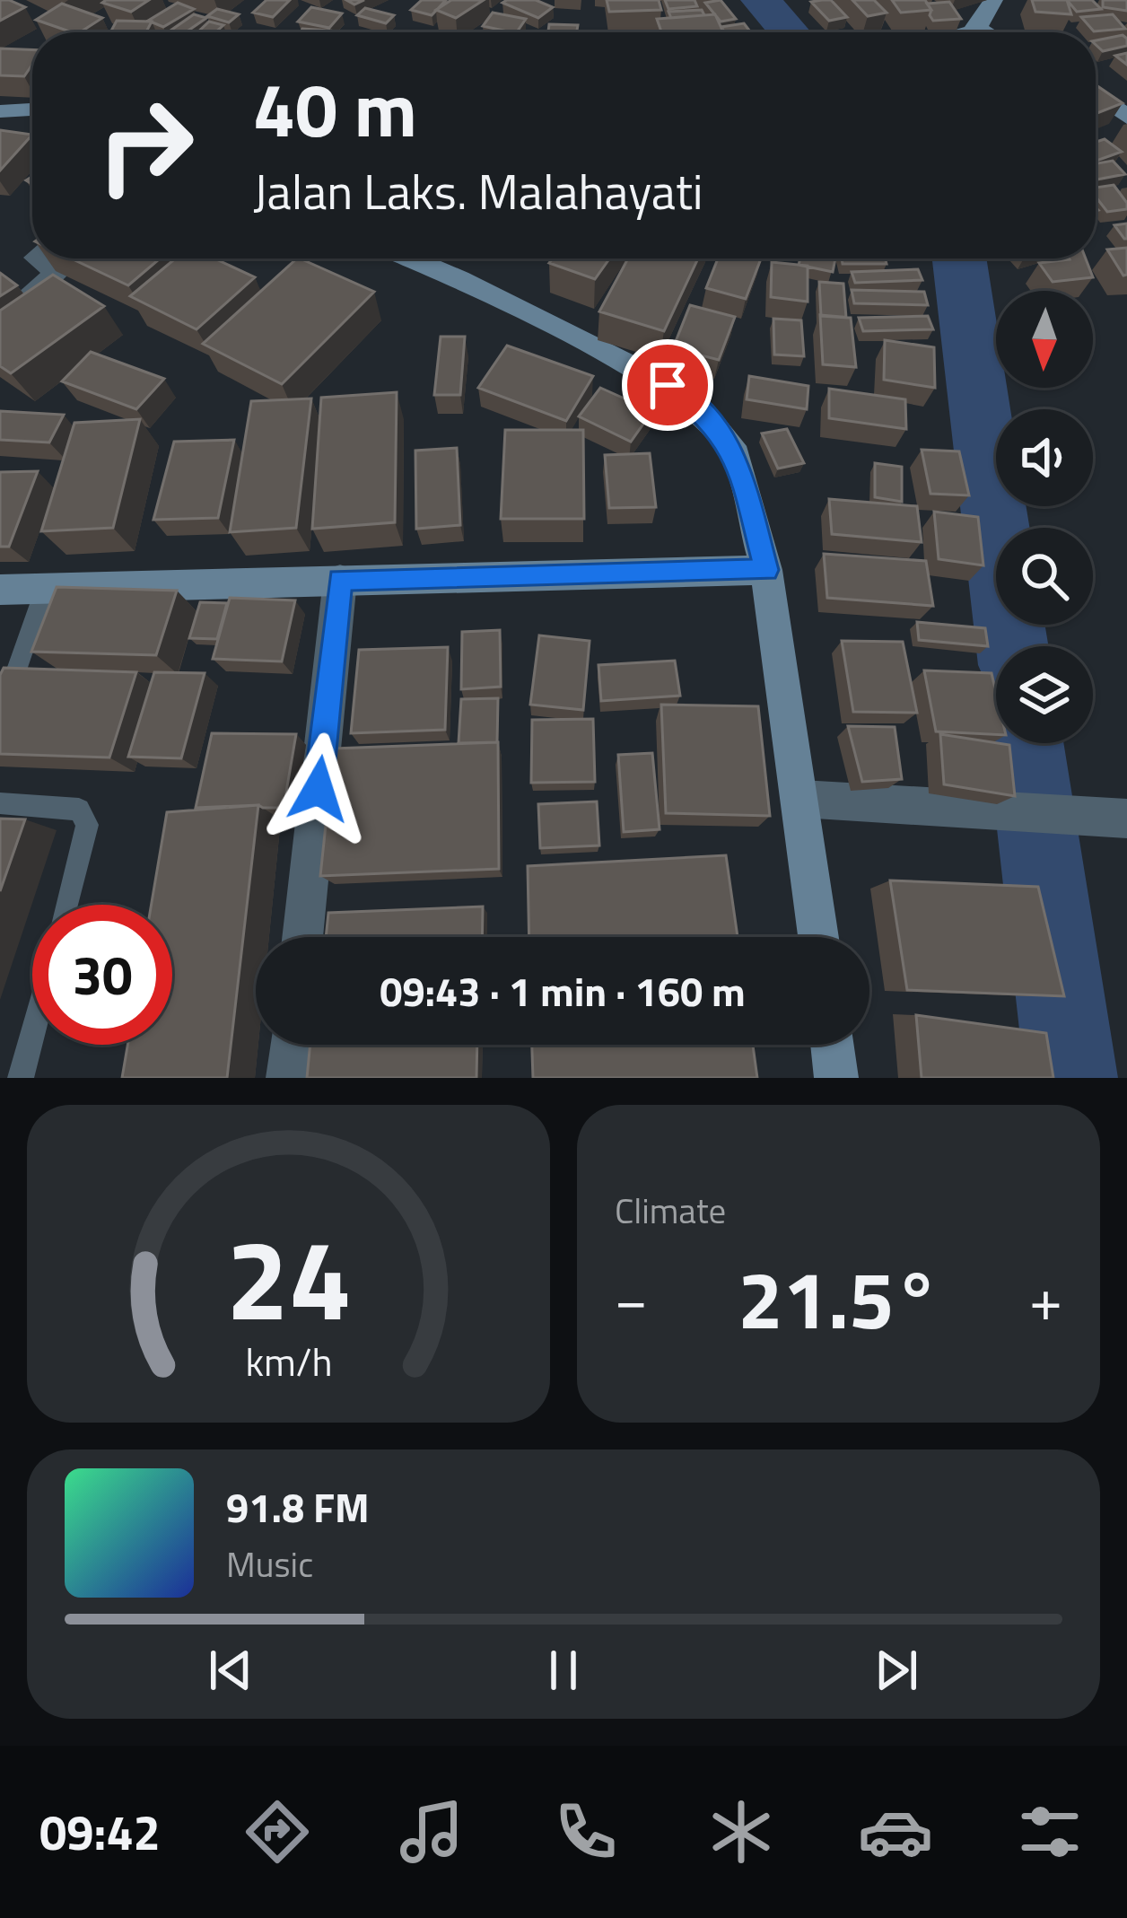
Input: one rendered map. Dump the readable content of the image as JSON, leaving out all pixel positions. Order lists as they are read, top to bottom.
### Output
{
  "north": "bottom",
  "page": {
    "turn": ["40 m", "Jalan Laks. Malahayati"],
    "limit": "30",
    "trip": "09:43 · 1 min · 160 m",
    "tile": "Climate",
    "heat": ["−", "21.5°", "+"],
    "song": ["91.8 FM", "Music"],
    "tabs": "09:42",
    "gauge": ["24", "km/h"]
  }
}
